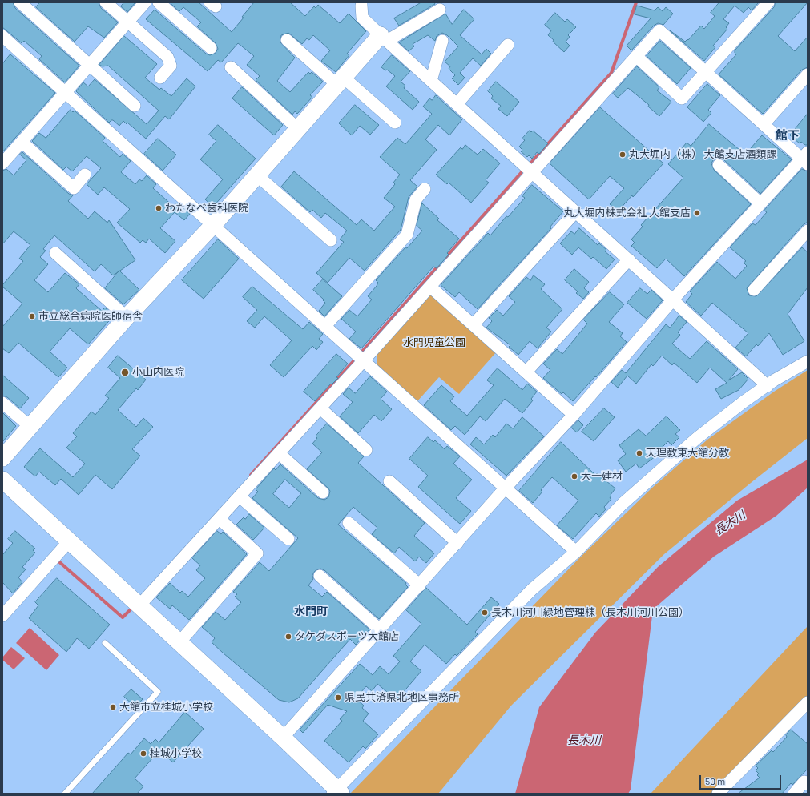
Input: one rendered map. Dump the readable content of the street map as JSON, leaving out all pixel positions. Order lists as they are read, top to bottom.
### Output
{
  "districts": ["館下", "水門町"],
  "water": ["長木川"],
  "parks": ["水門児童公園"],
  "places": [
    "丸大堀内（株） 大館支店酒類課",
    "わたなべ歯科医院",
    "丸大堀内株式会社 大館支店",
    "市立総合病院医師宿舎",
    "小山内医院",
    "天理教東大館分教",
    "大一建材",
    "長木川河川緑地管理棟（長木川河川公園）",
    "タケダスポーツ大館店",
    "県民共済県北地区事務所",
    "大館市立桂城小学校",
    "桂城小学校"
  ],
  "scale_bar": "50 m"
}
